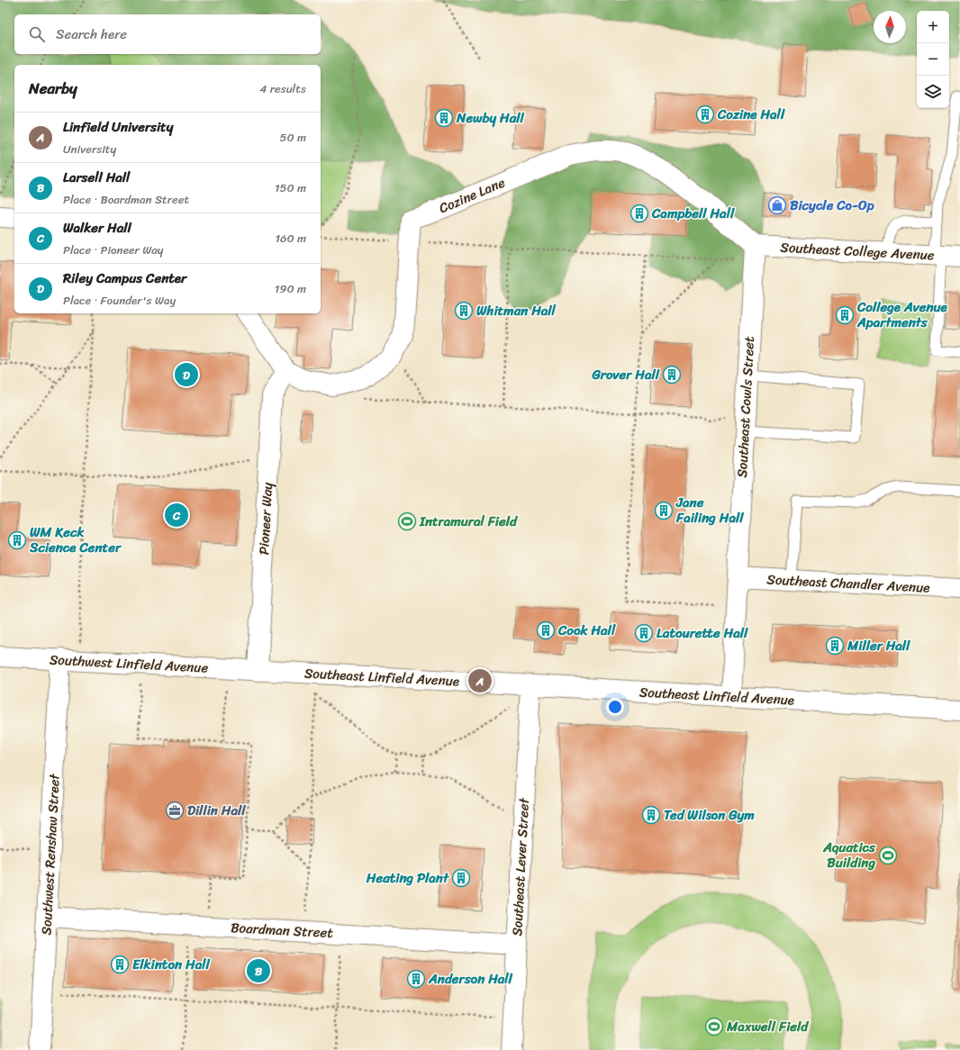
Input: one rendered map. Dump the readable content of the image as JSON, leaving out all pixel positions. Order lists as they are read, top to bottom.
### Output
{
  "streets": {
    "street": [
      "Cozine Lane",
      "Southeast College Avenue",
      "Southeast Cowls Street",
      "Pioneer Way",
      "Southeast Chandler Avenue",
      "Southwest Linfield Avenue",
      "Southeast Linfield Avenue",
      "Southwest Renshaw Street",
      "Southeast Lever Street",
      "Boardman Street"
    ]
  },
  "crossings": [
    ["Cozine Lane", "Southeast College Avenue"],
    ["Cozine Lane", "Southeast Cowls Street"],
    ["Cozine Lane", "Pioneer Way"],
    ["Southeast College Avenue", "Southeast Cowls Street"],
    ["Southeast Cowls Street", "Southeast Chandler Avenue"],
    ["Southeast Cowls Street", "Southeast Linfield Avenue"],
    ["Pioneer Way", "Southwest Linfield Avenue"],
    ["Pioneer Way", "Southeast Linfield Avenue"],
    ["Southwest Linfield Avenue", "Southeast Linfield Avenue"],
    ["Southwest Linfield Avenue", "Southwest Renshaw Street"],
    ["Southeast Linfield Avenue", "Southeast Lever Street"],
    ["Southwest Renshaw Street", "Boardman Street"],
    ["Southeast Lever Street", "Boardman Street"]
  ],
  "places": {
    "building": [
      "Cozine Hall",
      "Newby Hall",
      "Campbell Hall",
      "Whitman Hall",
      "College Avenue Apartments",
      "Grover Hall",
      "Jane Failing Hall",
      "WM Keck Science Center",
      "Cook Hall",
      "Latourette Hall",
      "Miller Hall",
      "Ted Wilson Gym",
      "Heating Plant",
      "Elkinton Hall",
      "Anderson Hall"
    ],
    "shop": ["Bicycle Co-Op"],
    "sports": ["Intramural Field", "Aquatics Building", "Maxwell Field"],
    "office": ["Dillin Hall"]
  },
  "north": "top",
  "page": {
    "map_buttons": ["+", "−"],
    "search": "Search here",
    "heading": ["Nearby", "4 results"],
    "list": [
      {
        "mark": "A",
        "name": "Linfield University",
        "note": "University",
        "value": "50 m"
      },
      {
        "mark": "B",
        "name": "Larsell Hall",
        "note": "Place · Boardman Street",
        "value": "150 m"
      },
      {
        "mark": "C",
        "name": "Walker Hall",
        "note": "Place · Pioneer Way",
        "value": "160 m"
      },
      {
        "mark": "D",
        "name": "Riley Campus Center",
        "note": "Place · Founder's Way",
        "value": "190 m"
      }
    ],
    "pins": [
      "D",
      "C",
      "A",
      "B"
    ]
  }
}
